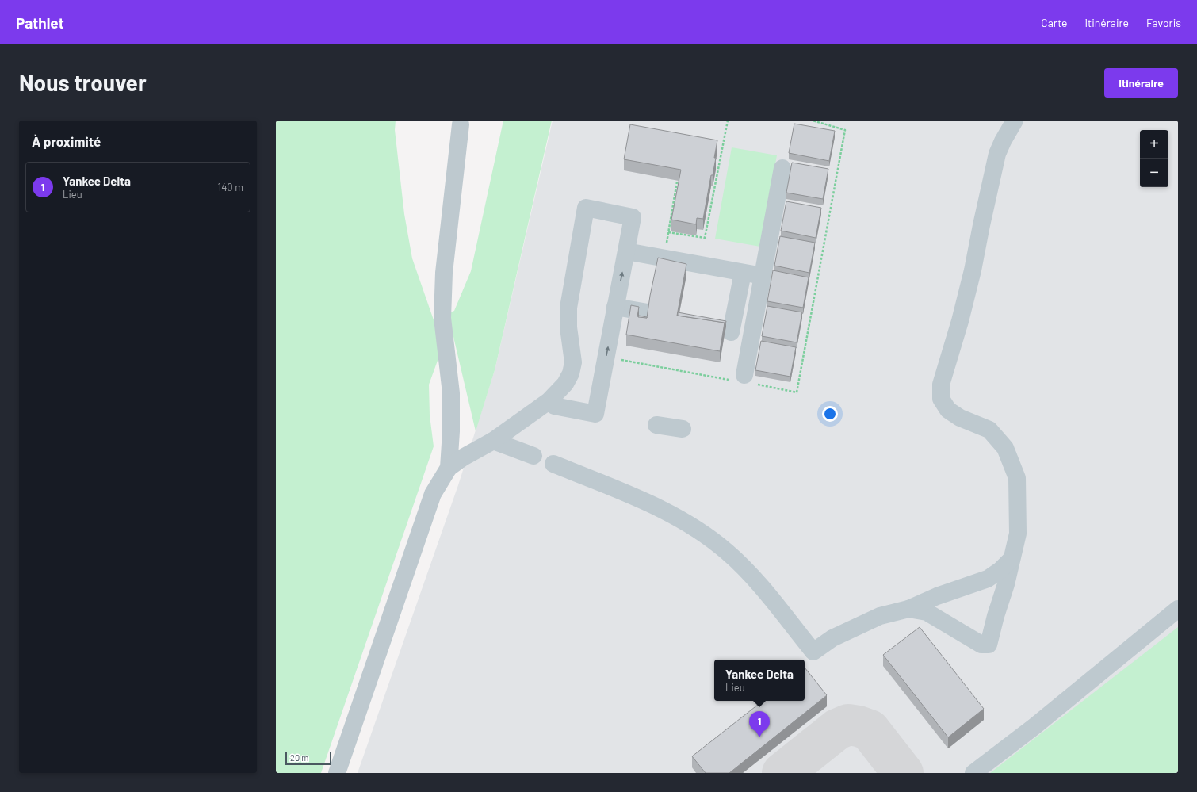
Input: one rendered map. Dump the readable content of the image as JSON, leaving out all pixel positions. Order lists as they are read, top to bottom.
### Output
{
  "scale_bar": "20 m",
  "page": {
    "header": "Pathlet",
    "nav": ["Carte", "Itinéraire", "Favoris"],
    "buttons": "Itinéraire",
    "title": "Nous trouver",
    "heading": "À proximité",
    "map_buttons": ["+", "−"],
    "list": [
      {
        "mark": "1",
        "name": "Yankee Delta",
        "note": "Lieu",
        "value": "140 m"
      }
    ],
    "popup": ["Yankee Delta", "Lieu"],
    "pins": "1",
    "scale": "20 m"
  }
}
